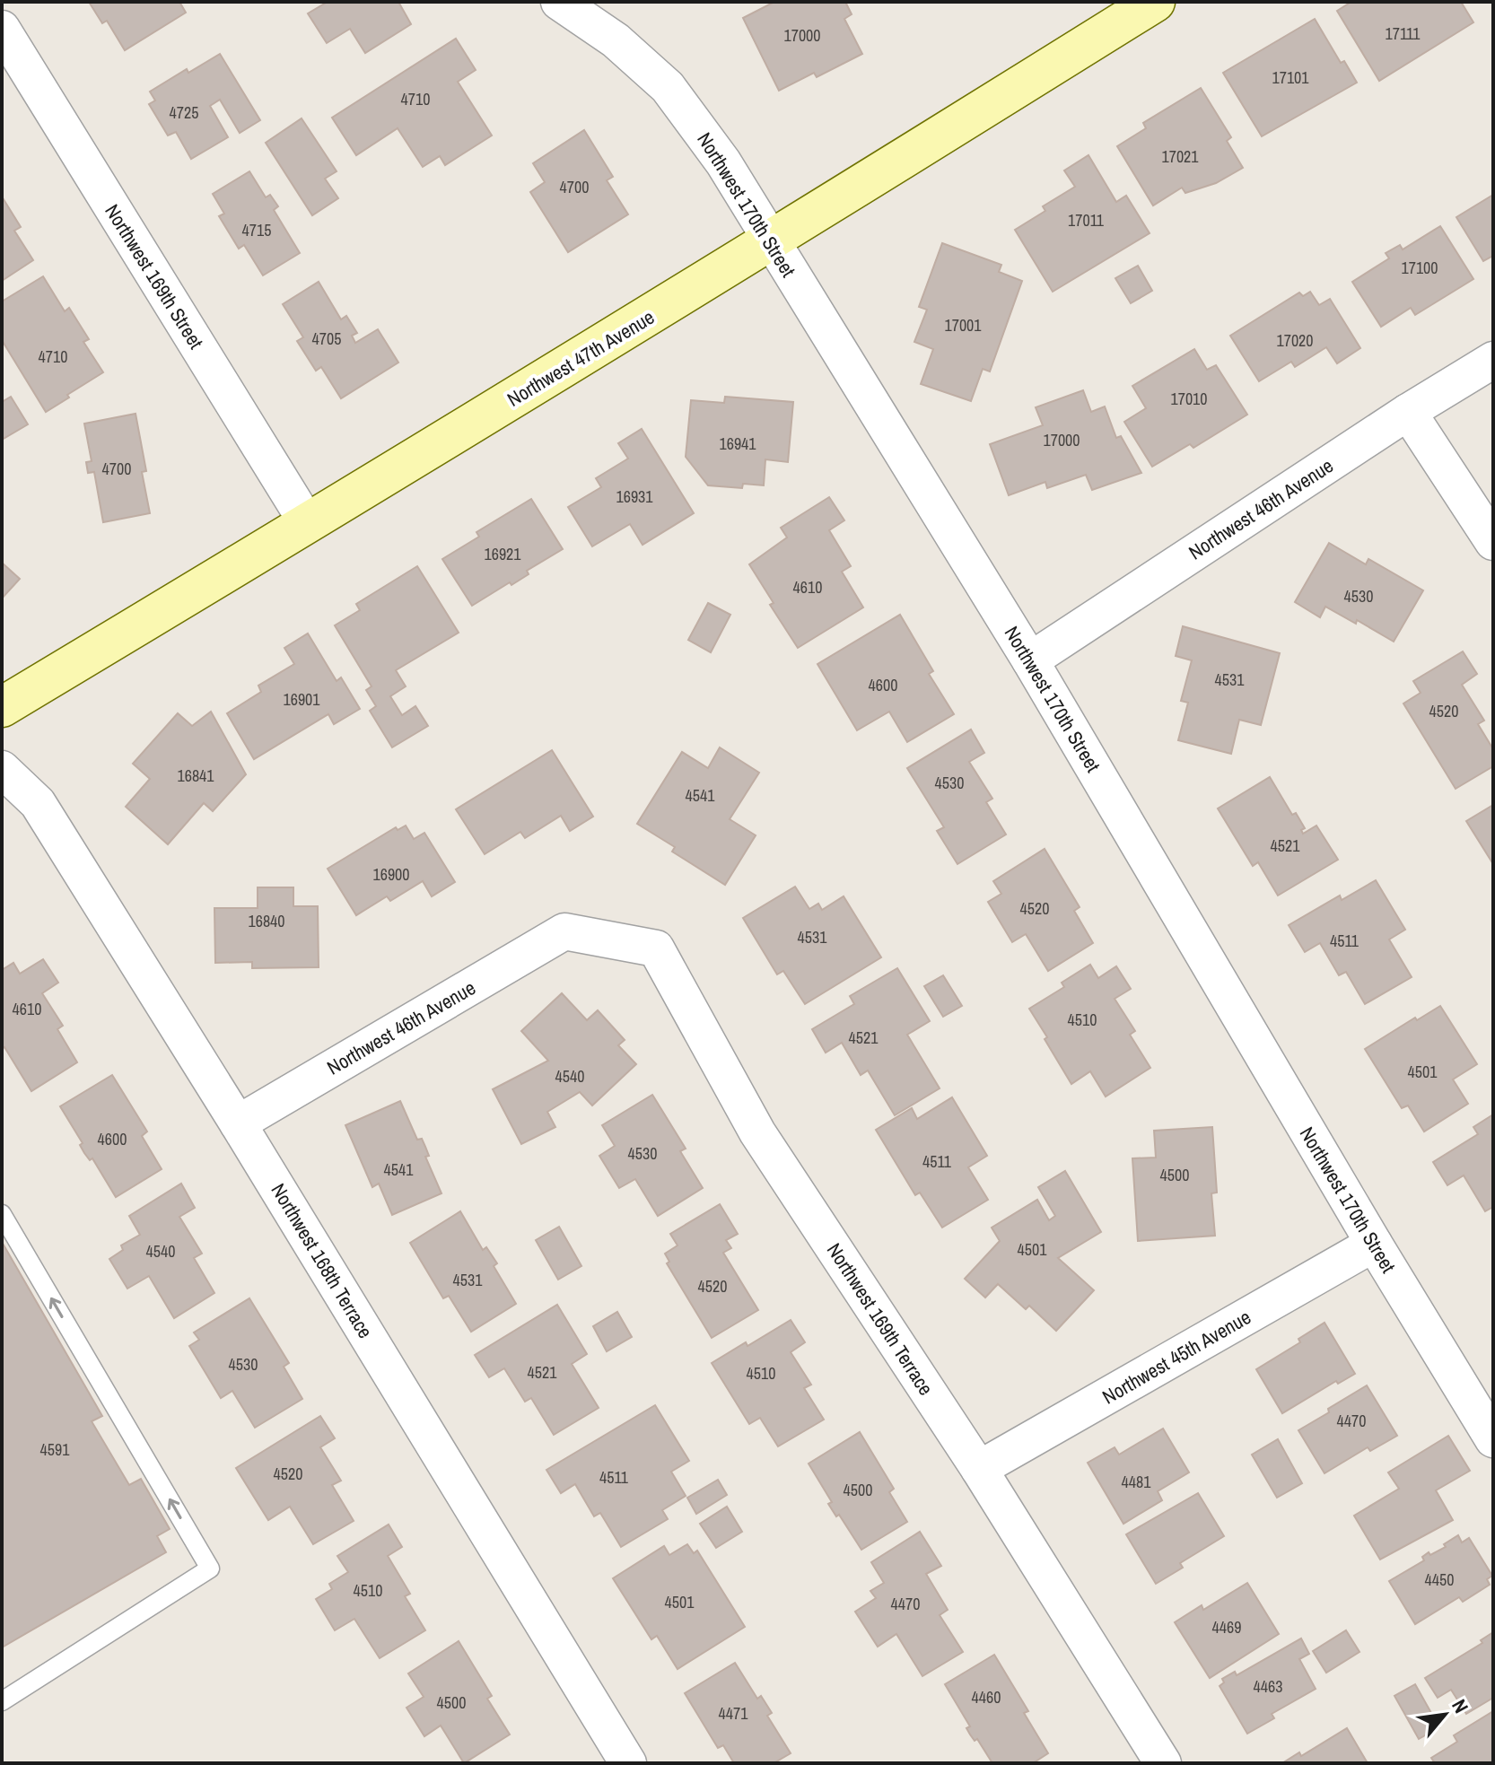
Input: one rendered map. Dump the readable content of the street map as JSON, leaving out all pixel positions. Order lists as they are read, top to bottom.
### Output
{
  "streets": {
    "main road": ["Northwest 47th Avenue"],
    "street": [
      "Northwest 170th Street",
      "Northwest 169th Street",
      "Northwest 46th Avenue",
      "Northwest 168th Terrace",
      "Northwest 169th Terrace",
      "Northwest 45th Avenue"
    ]
  },
  "crossings": [
    ["Northwest 170th Street", "Northwest 47th Avenue"],
    ["Northwest 170th Street", "Northwest 46th Avenue"],
    ["Northwest 170th Street", "Northwest 45th Avenue"],
    ["Northwest 169th Street", "Northwest 47th Avenue"],
    ["Northwest 46th Avenue", "Northwest 168th Terrace"],
    ["Northwest 46th Avenue", "Northwest 169th Terrace"],
    ["Northwest 169th Terrace", "Northwest 45th Avenue"]
  ],
  "house_numbers": [
    "17111",
    "17000",
    "17101",
    "4710",
    "4725",
    "17021",
    "4700",
    "17011",
    "4715",
    "17100",
    "17001",
    "4705",
    "17020",
    "4710",
    "17010",
    "17000",
    "16941",
    "4700",
    "16931",
    "16921",
    "4610",
    "4530",
    "4531",
    "4600",
    "16901",
    "4520",
    "16841",
    "4530",
    "4541",
    "4521",
    "16900",
    "4520",
    "16840",
    "4531",
    "4511",
    "4610",
    "4510",
    "4521",
    "4501",
    "4540",
    "4600",
    "4530",
    "4511",
    "4541",
    "4500",
    "4501",
    "4540",
    "4531",
    "4520",
    "4530",
    "4521",
    "4510",
    "4470",
    "4591",
    "4520",
    "4511",
    "4481",
    "4500",
    "4450",
    "4510",
    "4501",
    "4470",
    "4469",
    "4463",
    "4460",
    "4500",
    "4471"
  ],
  "north": "top right"
}
